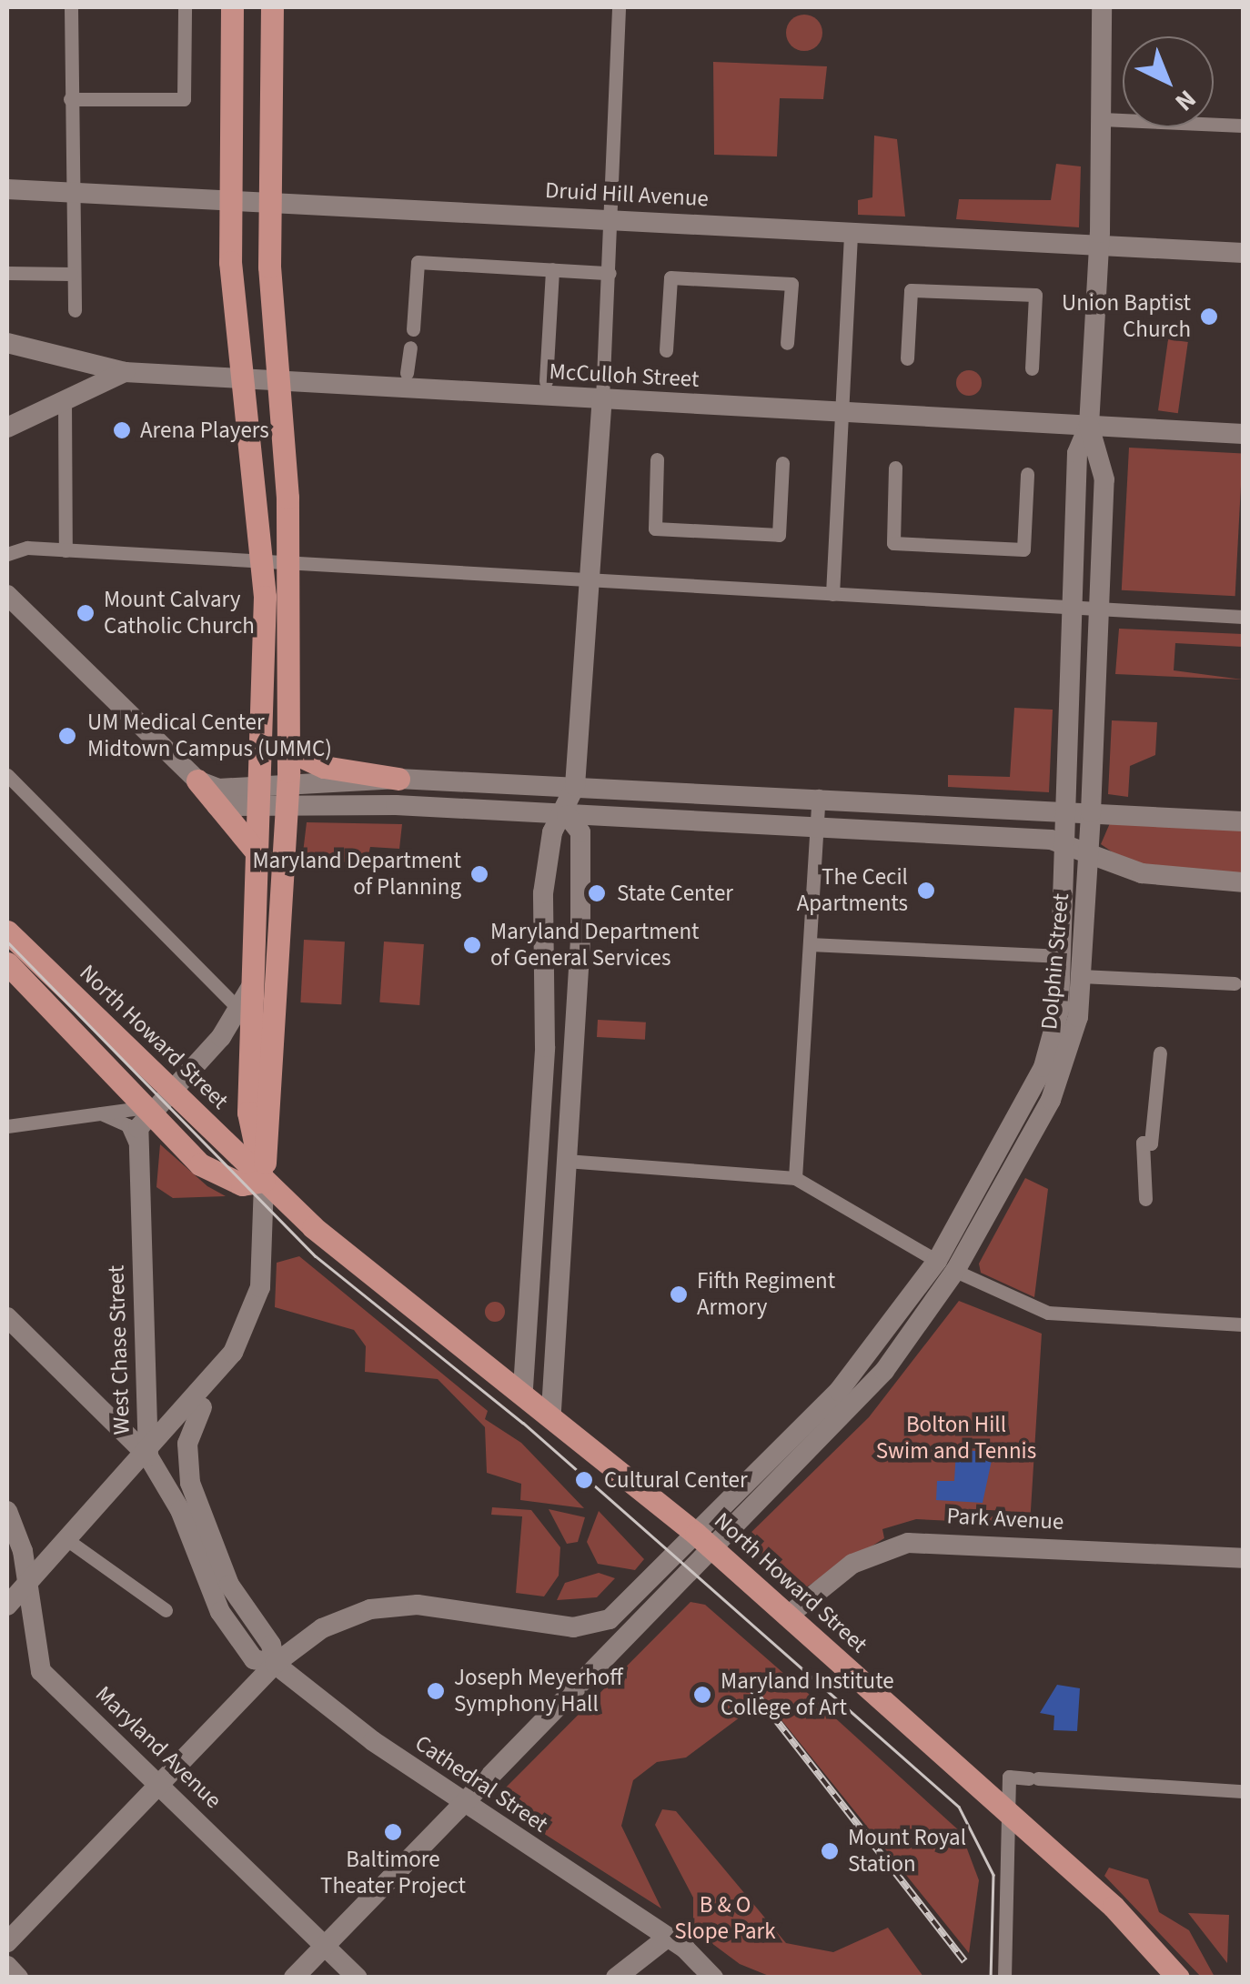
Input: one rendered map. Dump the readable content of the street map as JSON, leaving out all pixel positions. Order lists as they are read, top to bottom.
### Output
{
  "streets": {
    "main road": [
      "Druid Hill Avenue",
      "McCulloh Street",
      "Dolphin Street",
      "North Howard Street",
      "West Chase Street",
      "Park Avenue",
      "Maryland Avenue",
      "Cathedral Street"
    ]
  },
  "crossings": [
    ["Druid Hill Avenue", "Dolphin Street"],
    ["McCulloh Street", "Dolphin Street"],
    ["Dolphin Street", "North Howard Street"],
    ["Dolphin Street", "Maryland Avenue"],
    ["Dolphin Street", "Cathedral Street"],
    ["North Howard Street", "West Chase Street"],
    ["North Howard Street", "Park Avenue"],
    ["West Chase Street", "Maryland Avenue"],
    ["West Chase Street", "Cathedral Street"]
  ],
  "parks": ["Bolton Hill Swim and Tennis", "B & O Slope Park"],
  "places": [
    "Union Baptist Church",
    "Arena Players",
    "Mount Calvary Catholic Church",
    "UM Medical Center Midtown Campus (UMMC)",
    "Maryland Department of Planning",
    "The Cecil Apartments",
    "State Center",
    "Maryland Department of General Services",
    "Fifth Regiment Armory",
    "Cultural Center",
    "Joseph Meyerhoff Symphony Hall",
    "Maryland Institute College of Art",
    "Baltimore Theater Project",
    "Mount Royal Station"
  ],
  "north": "bottom right"
}
